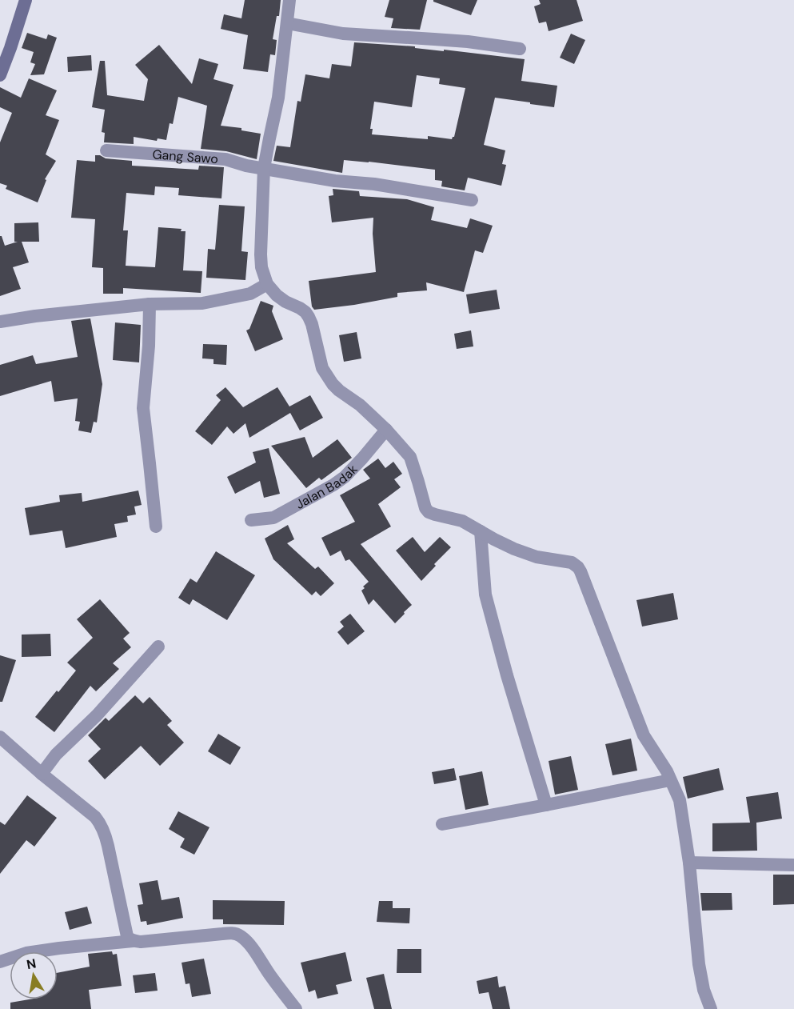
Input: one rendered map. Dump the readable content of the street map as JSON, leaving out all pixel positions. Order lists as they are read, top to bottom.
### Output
{
  "streets": {
    "street": ["Gang Sawo", "Jalan Badak"]
  },
  "north": "top"
}
